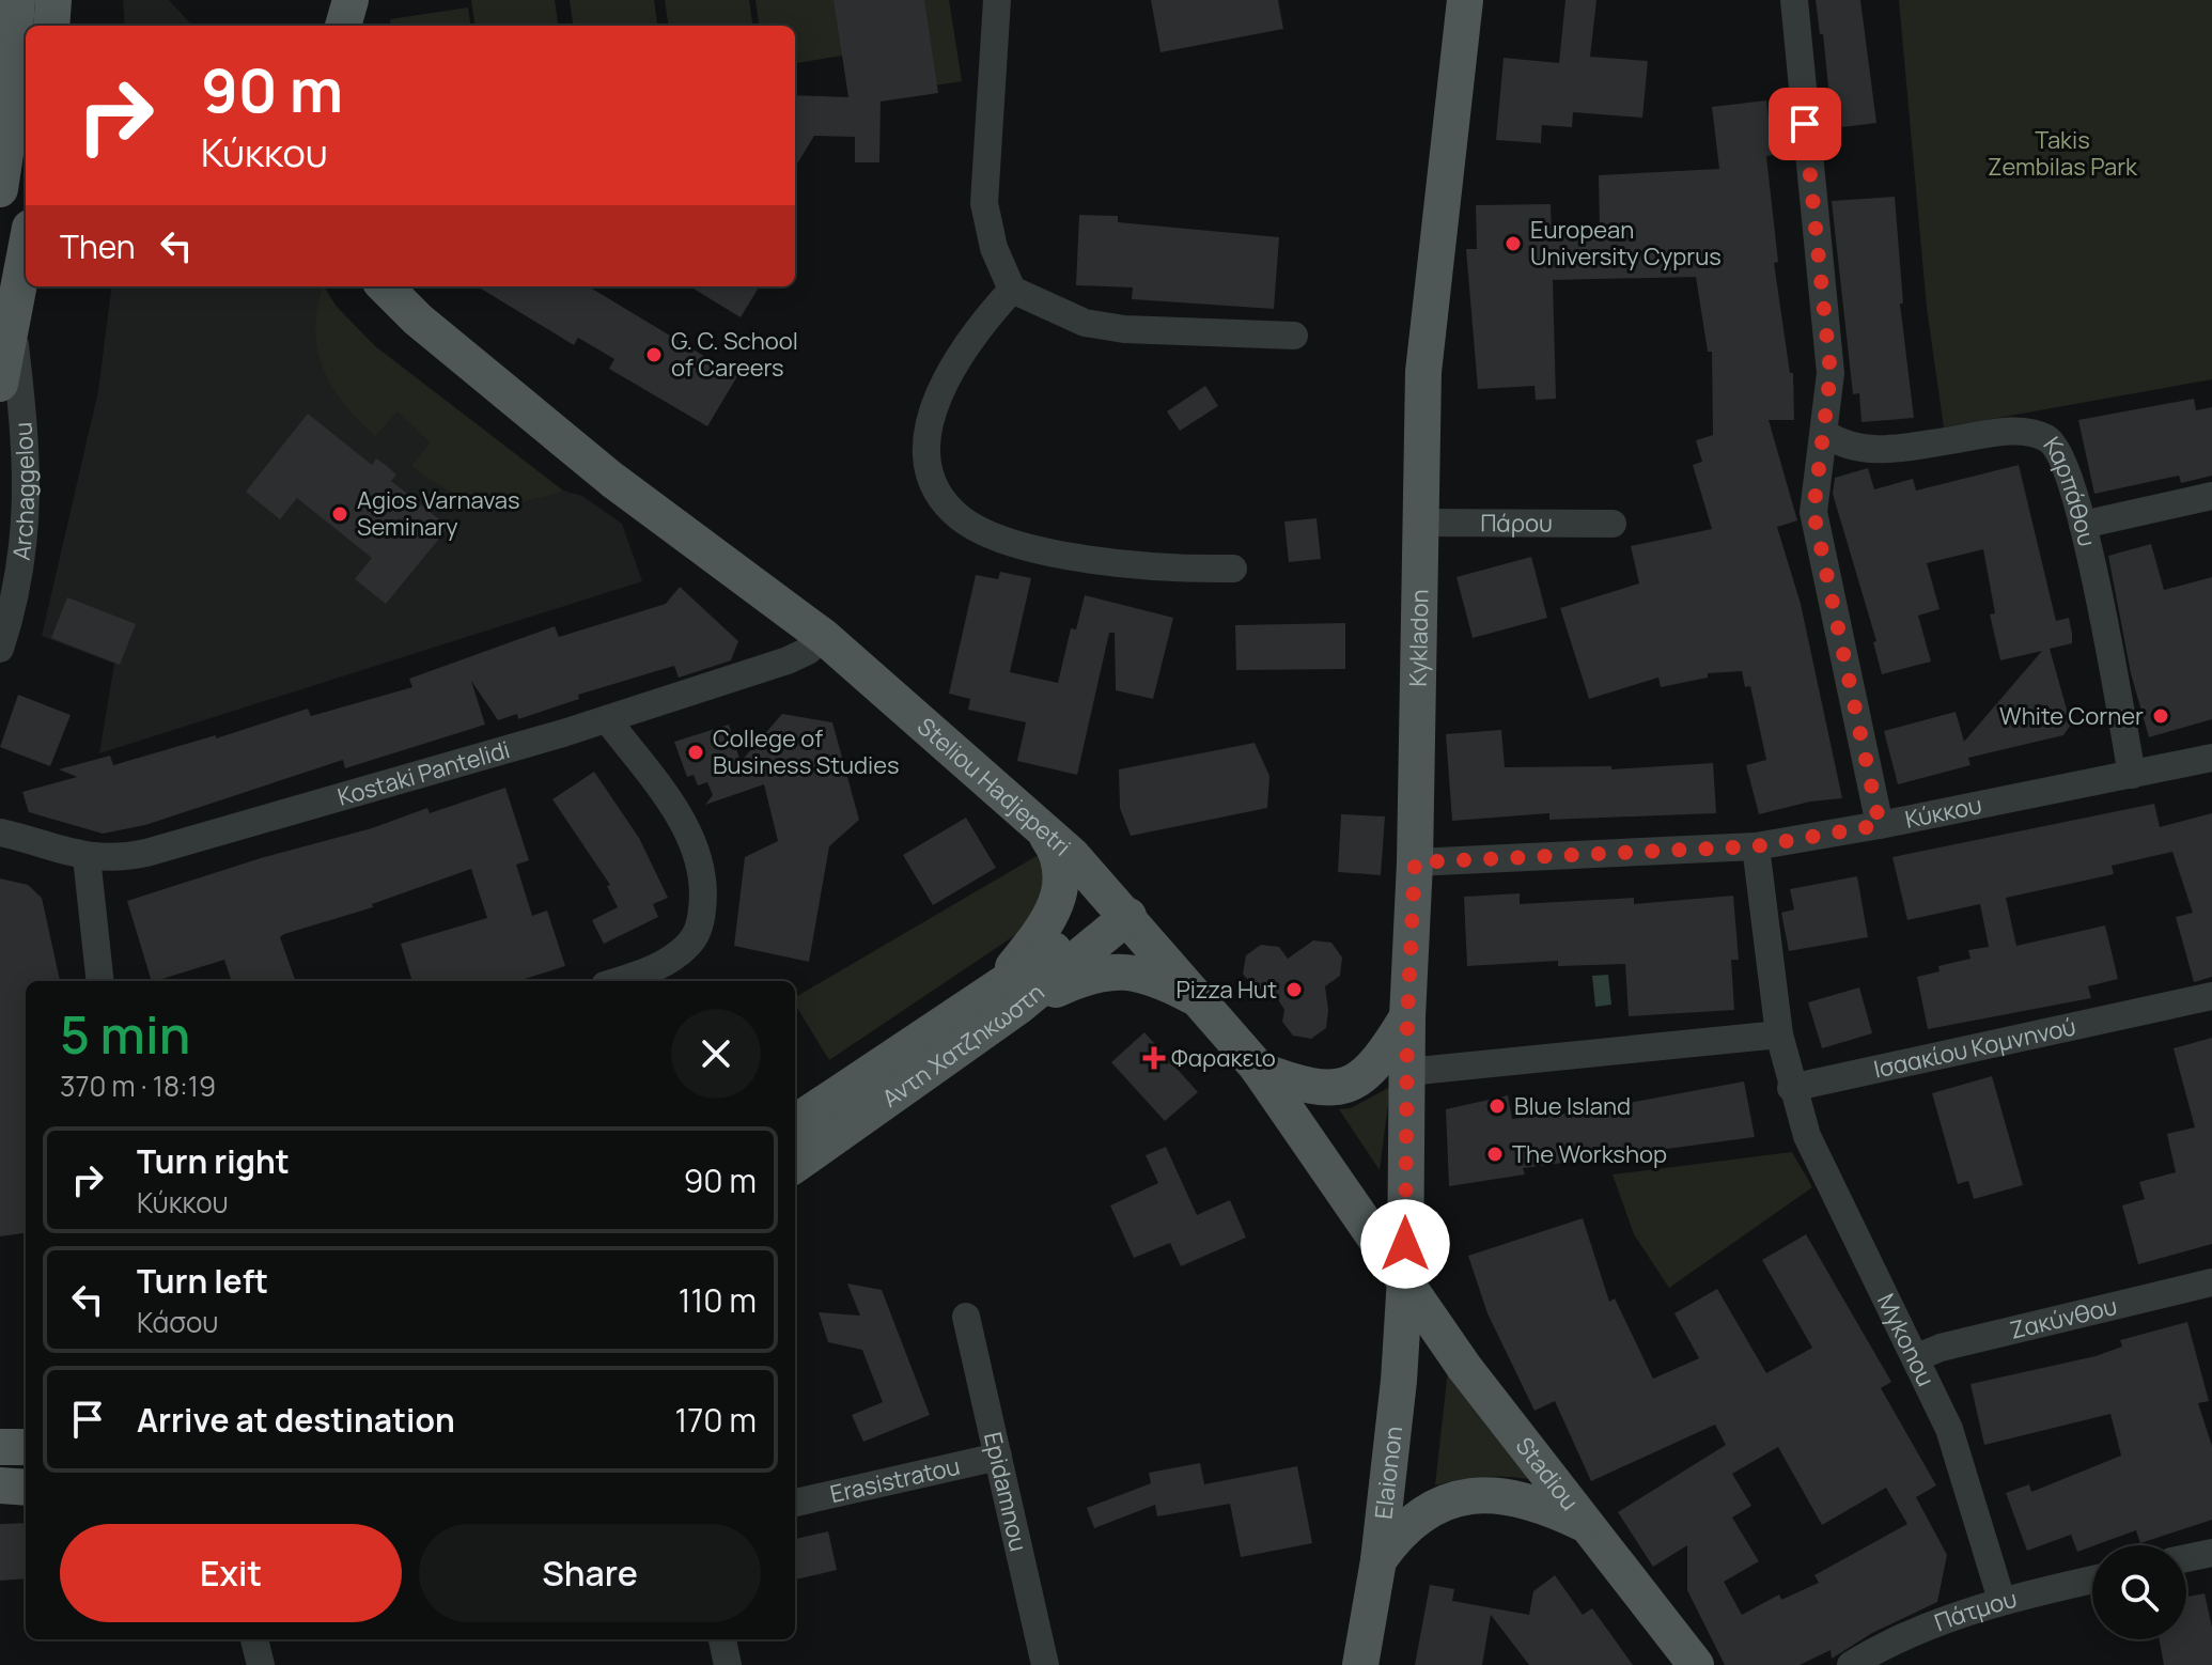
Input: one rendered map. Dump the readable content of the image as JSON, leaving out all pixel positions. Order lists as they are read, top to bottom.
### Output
{
  "streets": {
    "main road": [
      "Kykladon",
      "Steliou Hadjepetri",
      "Αντη Χατζηκωστη",
      "Elaionon",
      "Stadiou"
    ],
    "street": [
      "Archaggelou",
      "Καρπάθου",
      "Πάρου",
      "Kostaki Pantelidi",
      "Κύκκου",
      "Ισαακίου Κομνηνού",
      "Ζακύνθου",
      "Mykonou",
      "Erasistratou",
      "Epidamnou",
      "Πάτμου"
    ]
  },
  "crossings": [
    ["Καρπάθου", "Κύκκου"],
    ["Πάρου", "Kykladon"],
    ["Kykladon", "Steliou Hadjepetri"],
    ["Kykladon", "Κύκκου"],
    ["Kykladon", "Elaionon"],
    ["Kykladon", "Stadiou"],
    ["Kostaki Pantelidi", "Steliou Hadjepetri"],
    ["Steliou Hadjepetri", "Αντη Χατζηκωστη"],
    ["Steliou Hadjepetri", "Elaionon"],
    ["Steliou Hadjepetri", "Stadiou"],
    ["Ισαακίου Κομνηνού", "Mykonou"],
    ["Ζακύνθου", "Mykonou"],
    ["Mykonou", "Πάτμου"],
    ["Elaionon", "Stadiou"],
    ["Erasistratou", "Epidamnou"]
  ],
  "parks": ["Takis Zembilas Park"],
  "places": {
    "other": [
      "European University Cyprus",
      "G. C. School of Careers",
      "Agios Varnavas Seminary",
      "White Corner",
      "College of Business Studies",
      "Pizza Hut",
      "Blue Island",
      "The Workshop"
    ],
    "health": ["Φαρακειο"]
  },
  "page": {
    "turn": ["90 m", "Κύκκου"],
    "then": "Then",
    "heading": ["5 min", "370 m · 18:19"],
    "list": [
      {
        "name": "Turn right",
        "note": "Κύκκου",
        "value": "90 m"
      },
      {
        "name": "Turn left",
        "note": "Κάσου",
        "value": "110 m"
      },
      {
        "name": "Arrive at destination",
        "value": "170 m"
      }
    ],
    "buttons": ["Exit", "Share"]
  }
}
